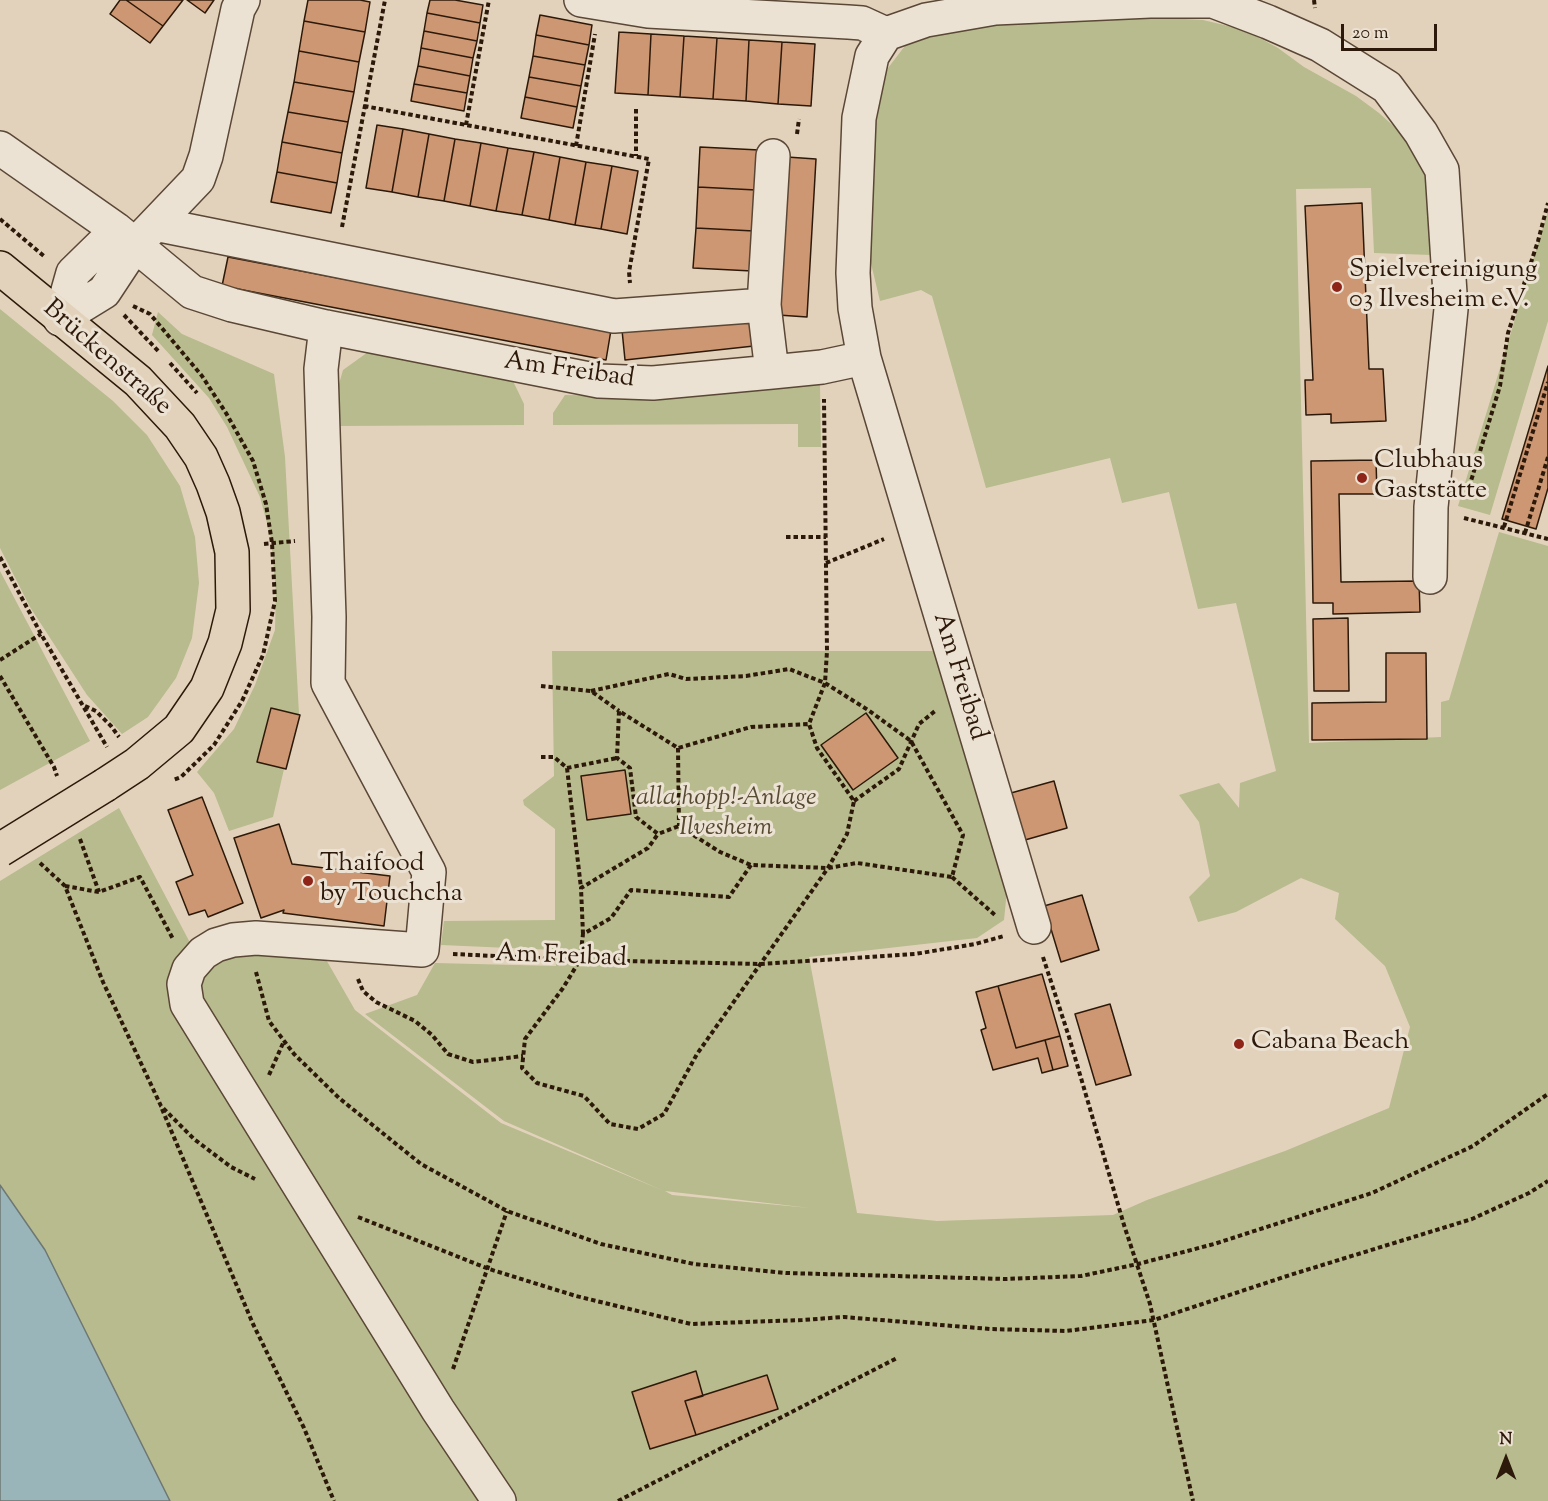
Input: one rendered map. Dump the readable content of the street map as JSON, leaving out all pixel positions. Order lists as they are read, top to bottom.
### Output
{
  "streets": {
    "main road": ["Brückenstraße"],
    "street": ["Am Freibad"]
  },
  "parks": ["alla hopp!-Anlage Ilvesheim"],
  "places": [
    "Spielvereinigung 03 Ilvesheim e.V.",
    "Clubhaus Gaststätte",
    "Thaifood by Touchcha",
    "Cabana Beach"
  ],
  "scale_bar": "20 m",
  "north": "top"
}
